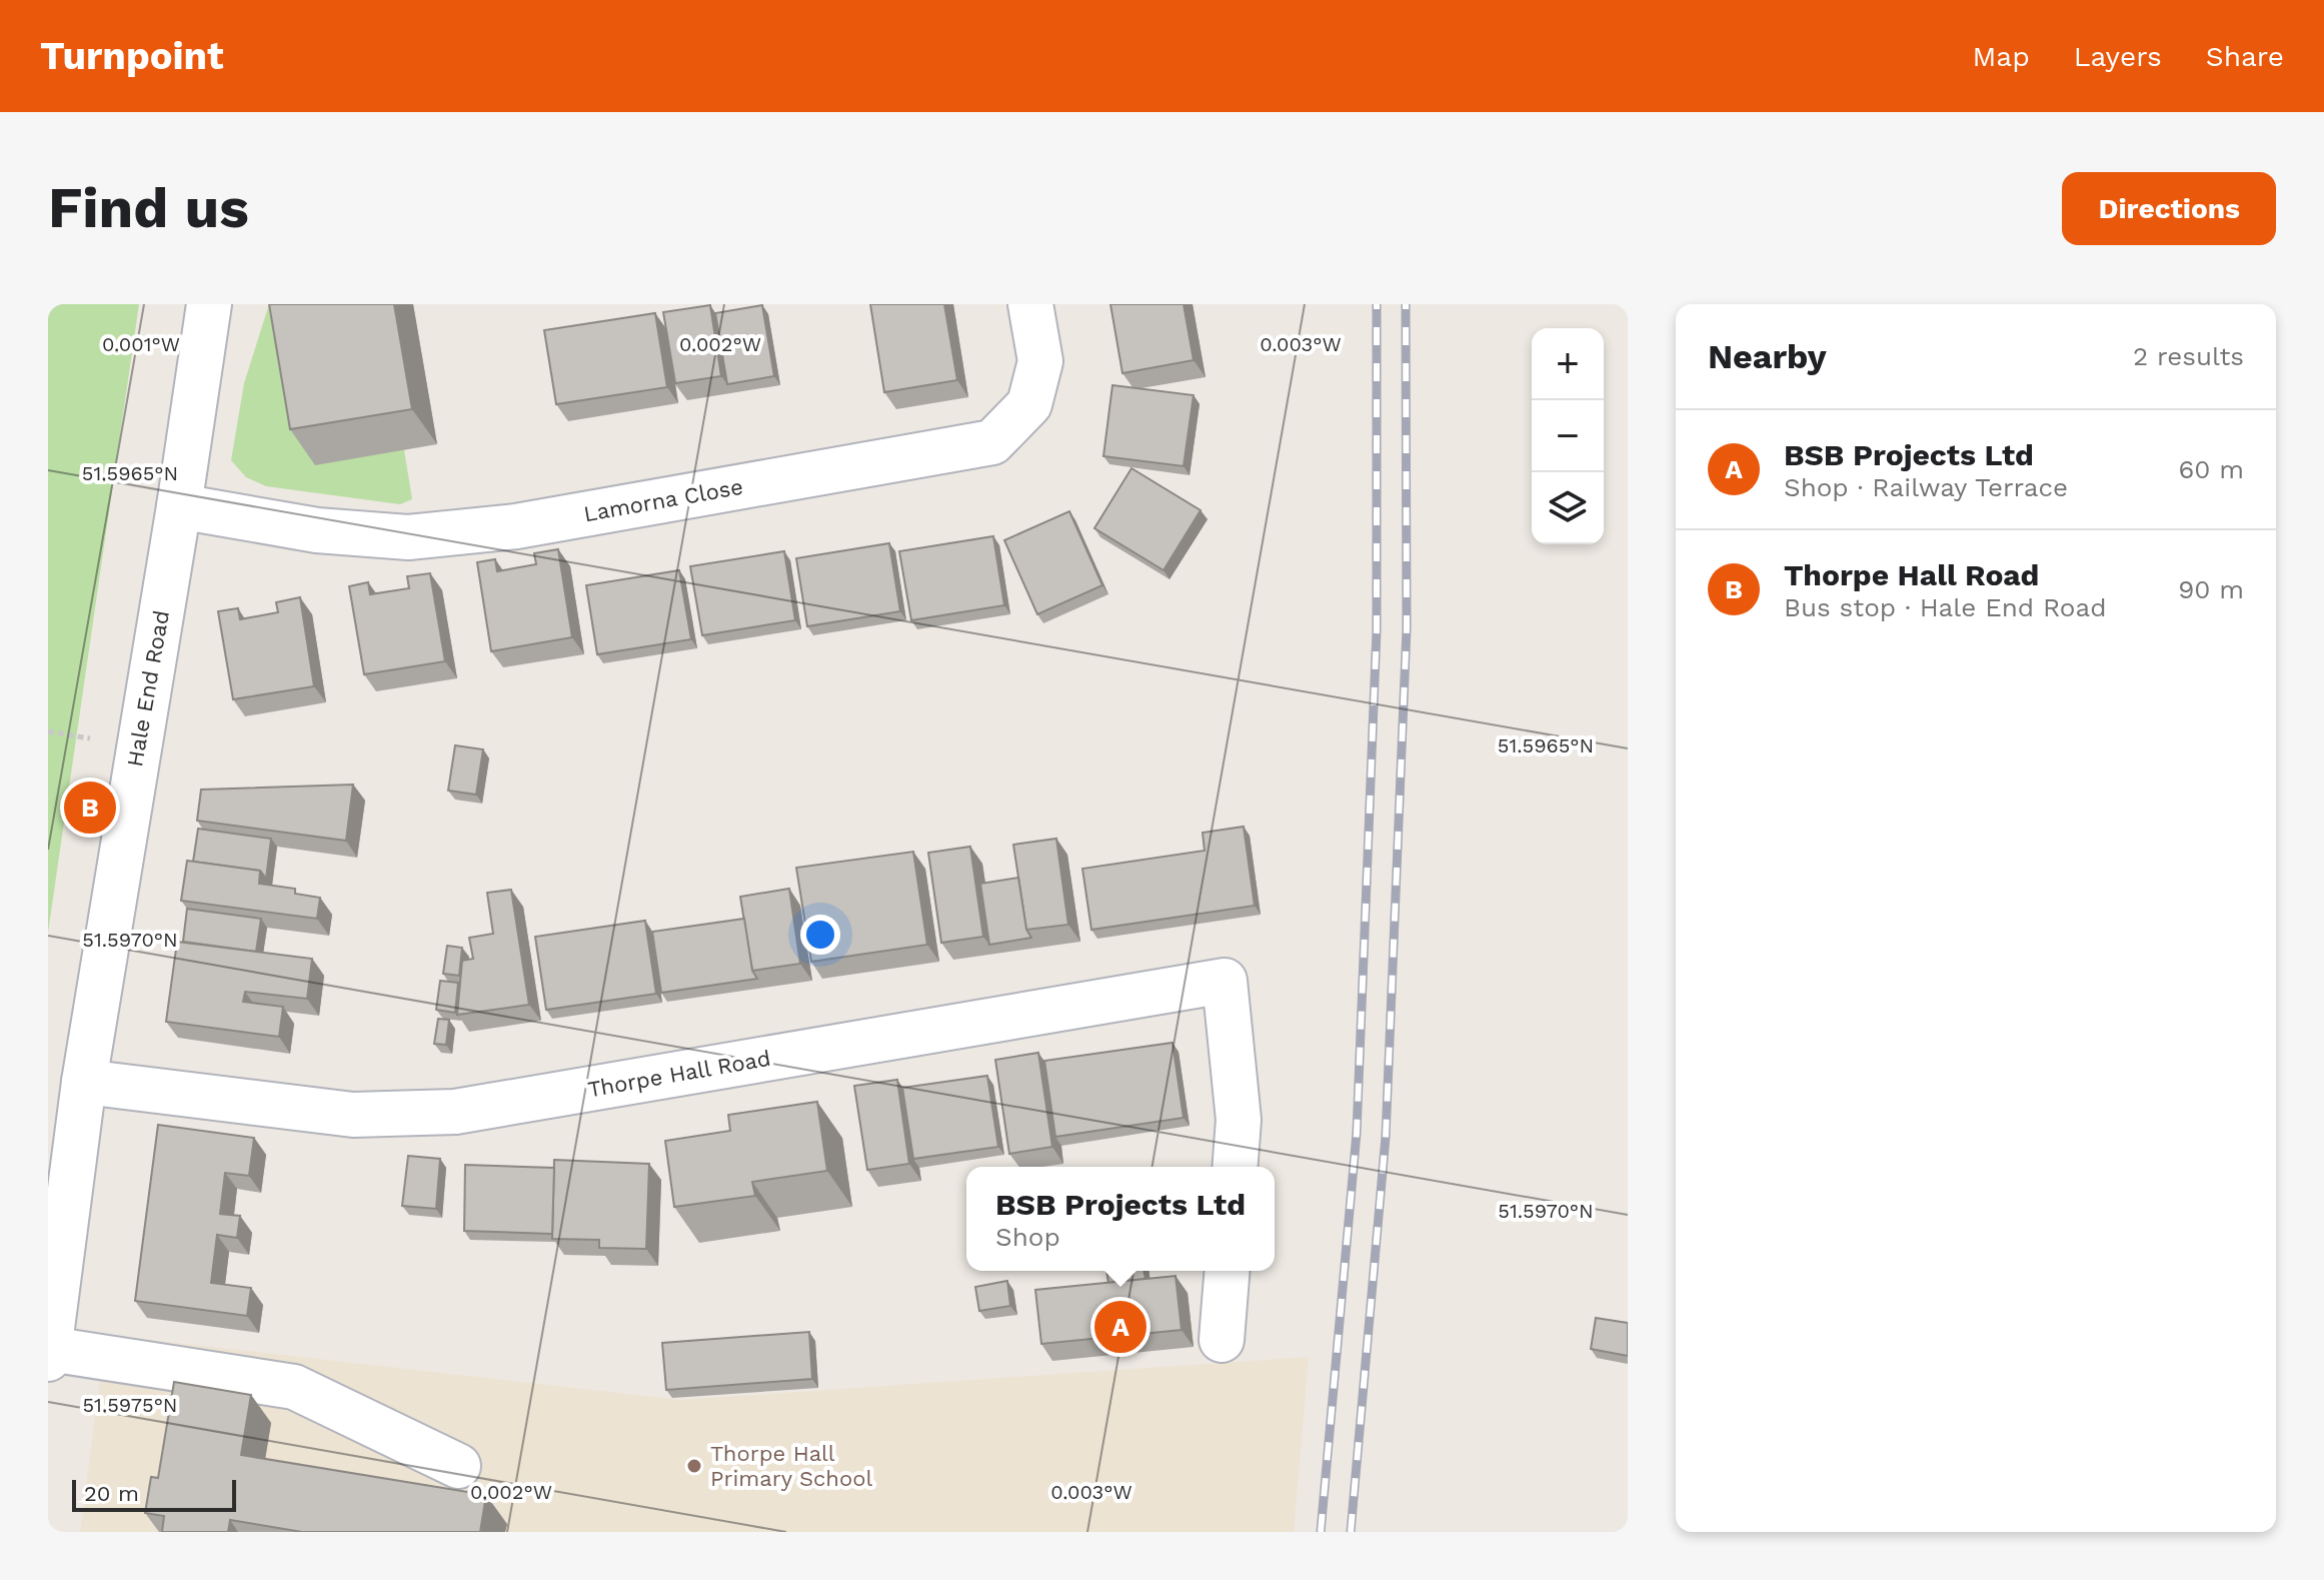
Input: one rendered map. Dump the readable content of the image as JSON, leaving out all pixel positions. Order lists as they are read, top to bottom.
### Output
{
  "streets": {
    "street": ["Lamorna Close", "Hale End Road", "Thorpe Hall Road"]
  },
  "crossings": [
    ["Lamorna Close", "Hale End Road"],
    ["Hale End Road", "Thorpe Hall Road"]
  ],
  "places": ["Thorpe Hall Primary School"],
  "scale_bar": "20 m",
  "page": {
    "header": "Turnpoint",
    "nav": ["Map", "Layers", "Share"],
    "buttons": "Directions",
    "title": "Find us",
    "heading": ["Nearby", "2 results"],
    "map_buttons": ["+", "−"],
    "list": [
      {
        "mark": "A",
        "name": "BSB Projects Ltd",
        "note": "Shop · Railway Terrace",
        "value": "60 m"
      },
      {
        "mark": "B",
        "name": "Thorpe Hall Road",
        "note": "Bus stop · Hale End Road",
        "value": "90 m"
      }
    ],
    "pins": ["B", "A"],
    "popup": ["BSB Projects Ltd", "Shop"],
    "scale": "20 m"
  },
  "coordinates": [
    "0.001°W",
    "0.003°W",
    "0.002°W",
    "51.5965°N",
    "51.5970°N",
    "51.5975°N"
  ]
}
